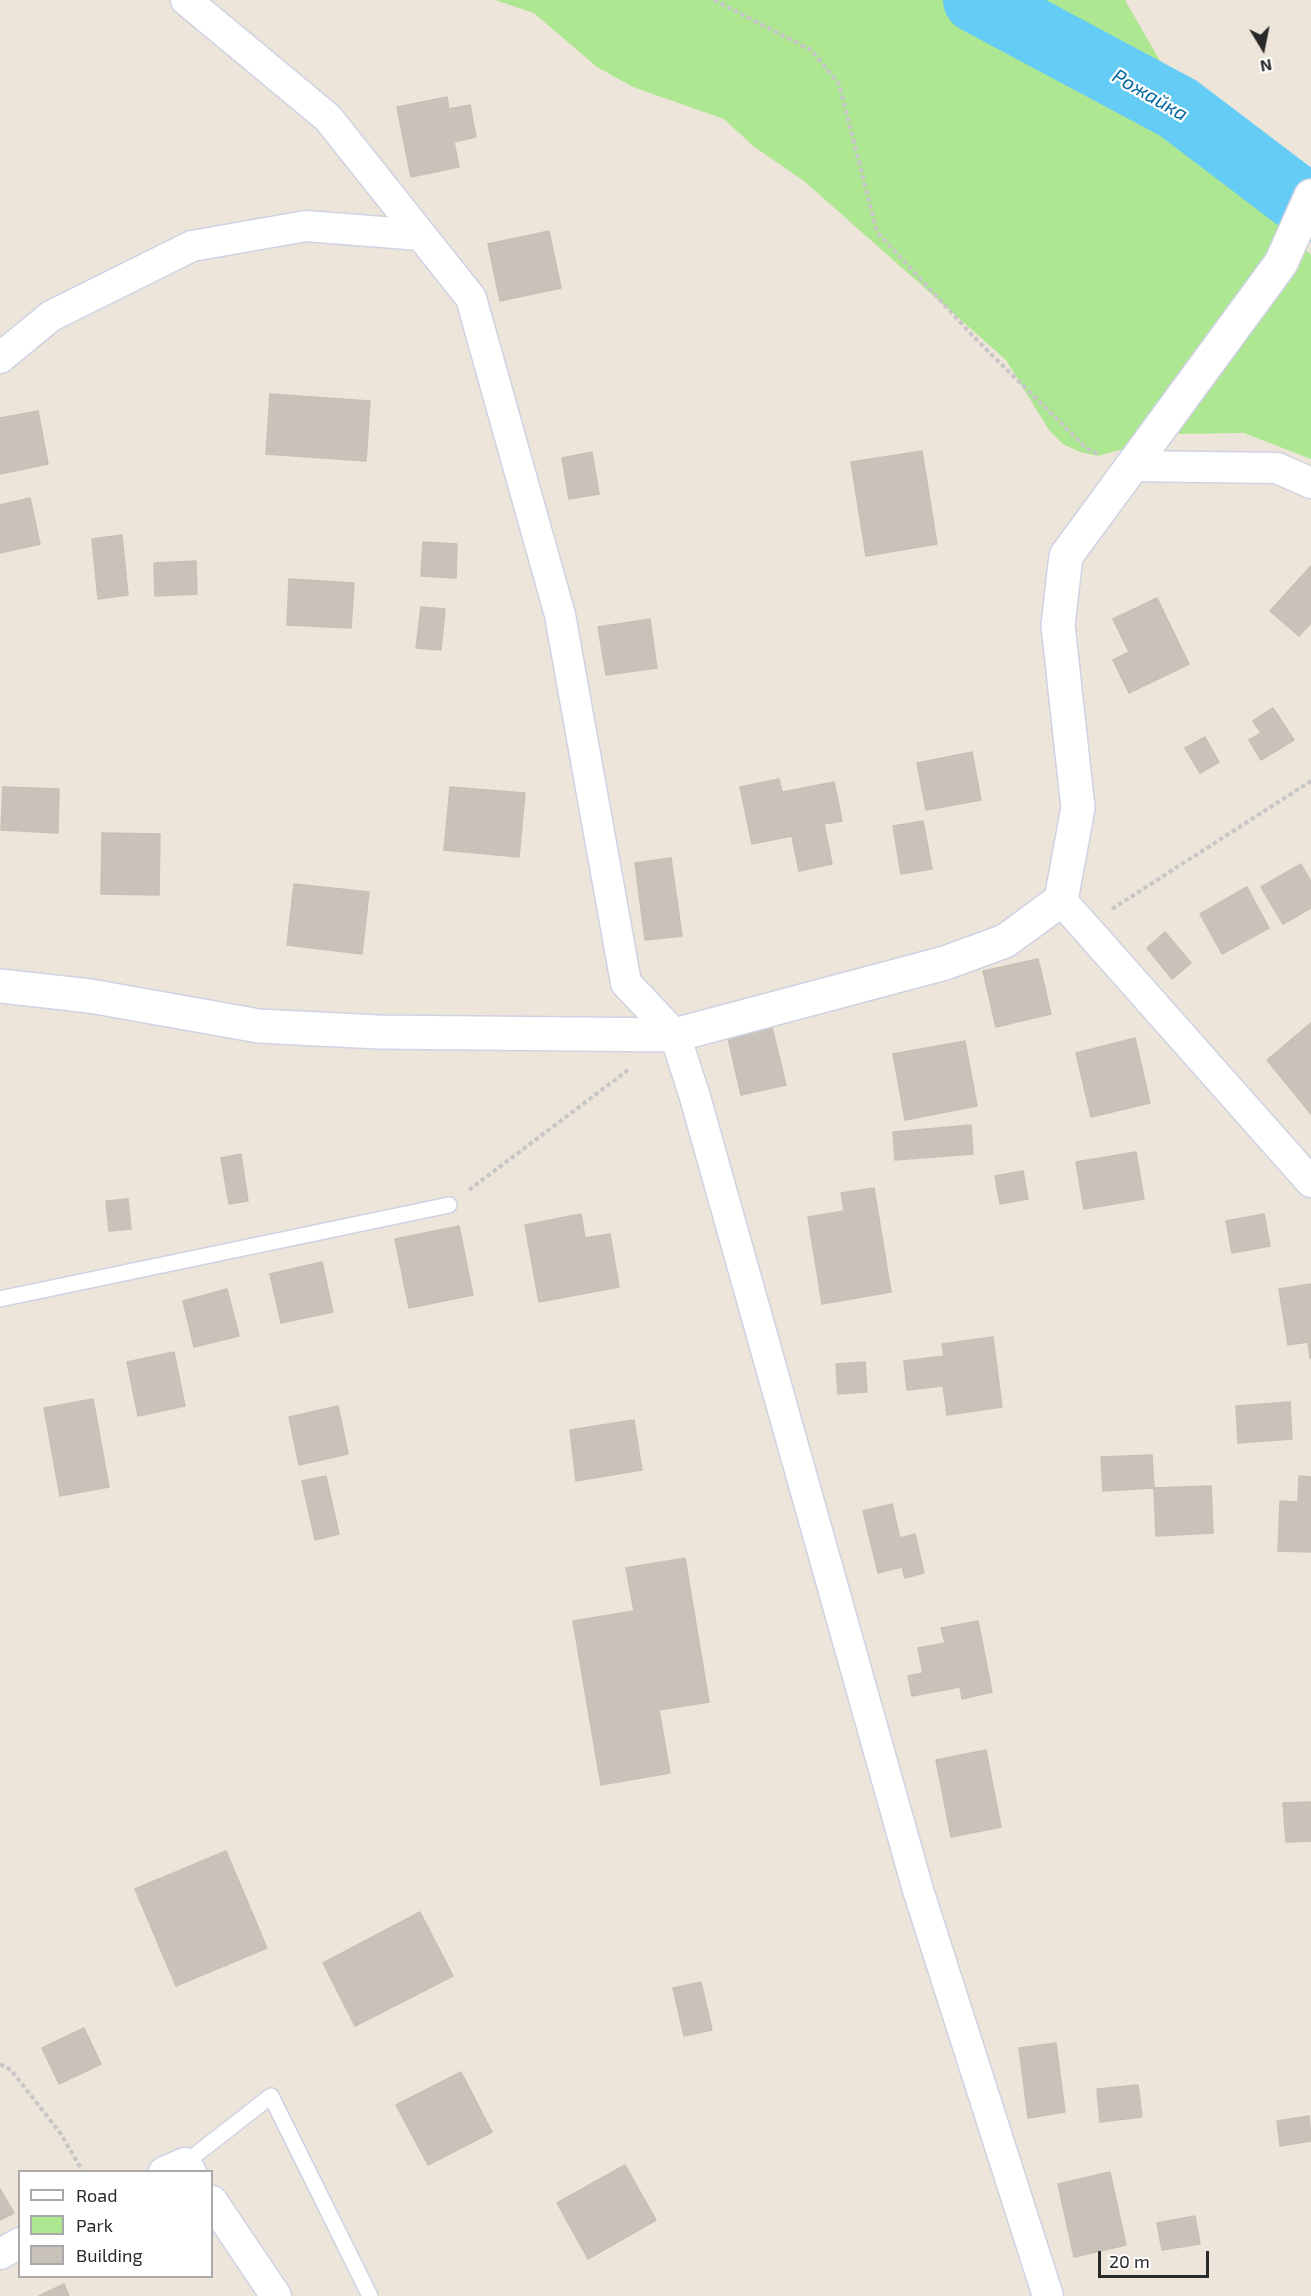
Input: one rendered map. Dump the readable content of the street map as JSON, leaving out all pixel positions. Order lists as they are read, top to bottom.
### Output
{
  "water": ["Рожайка"],
  "legend": ["Road", "Park", "Building"],
  "scale_bar": "20 m",
  "north": "bottom"
}
